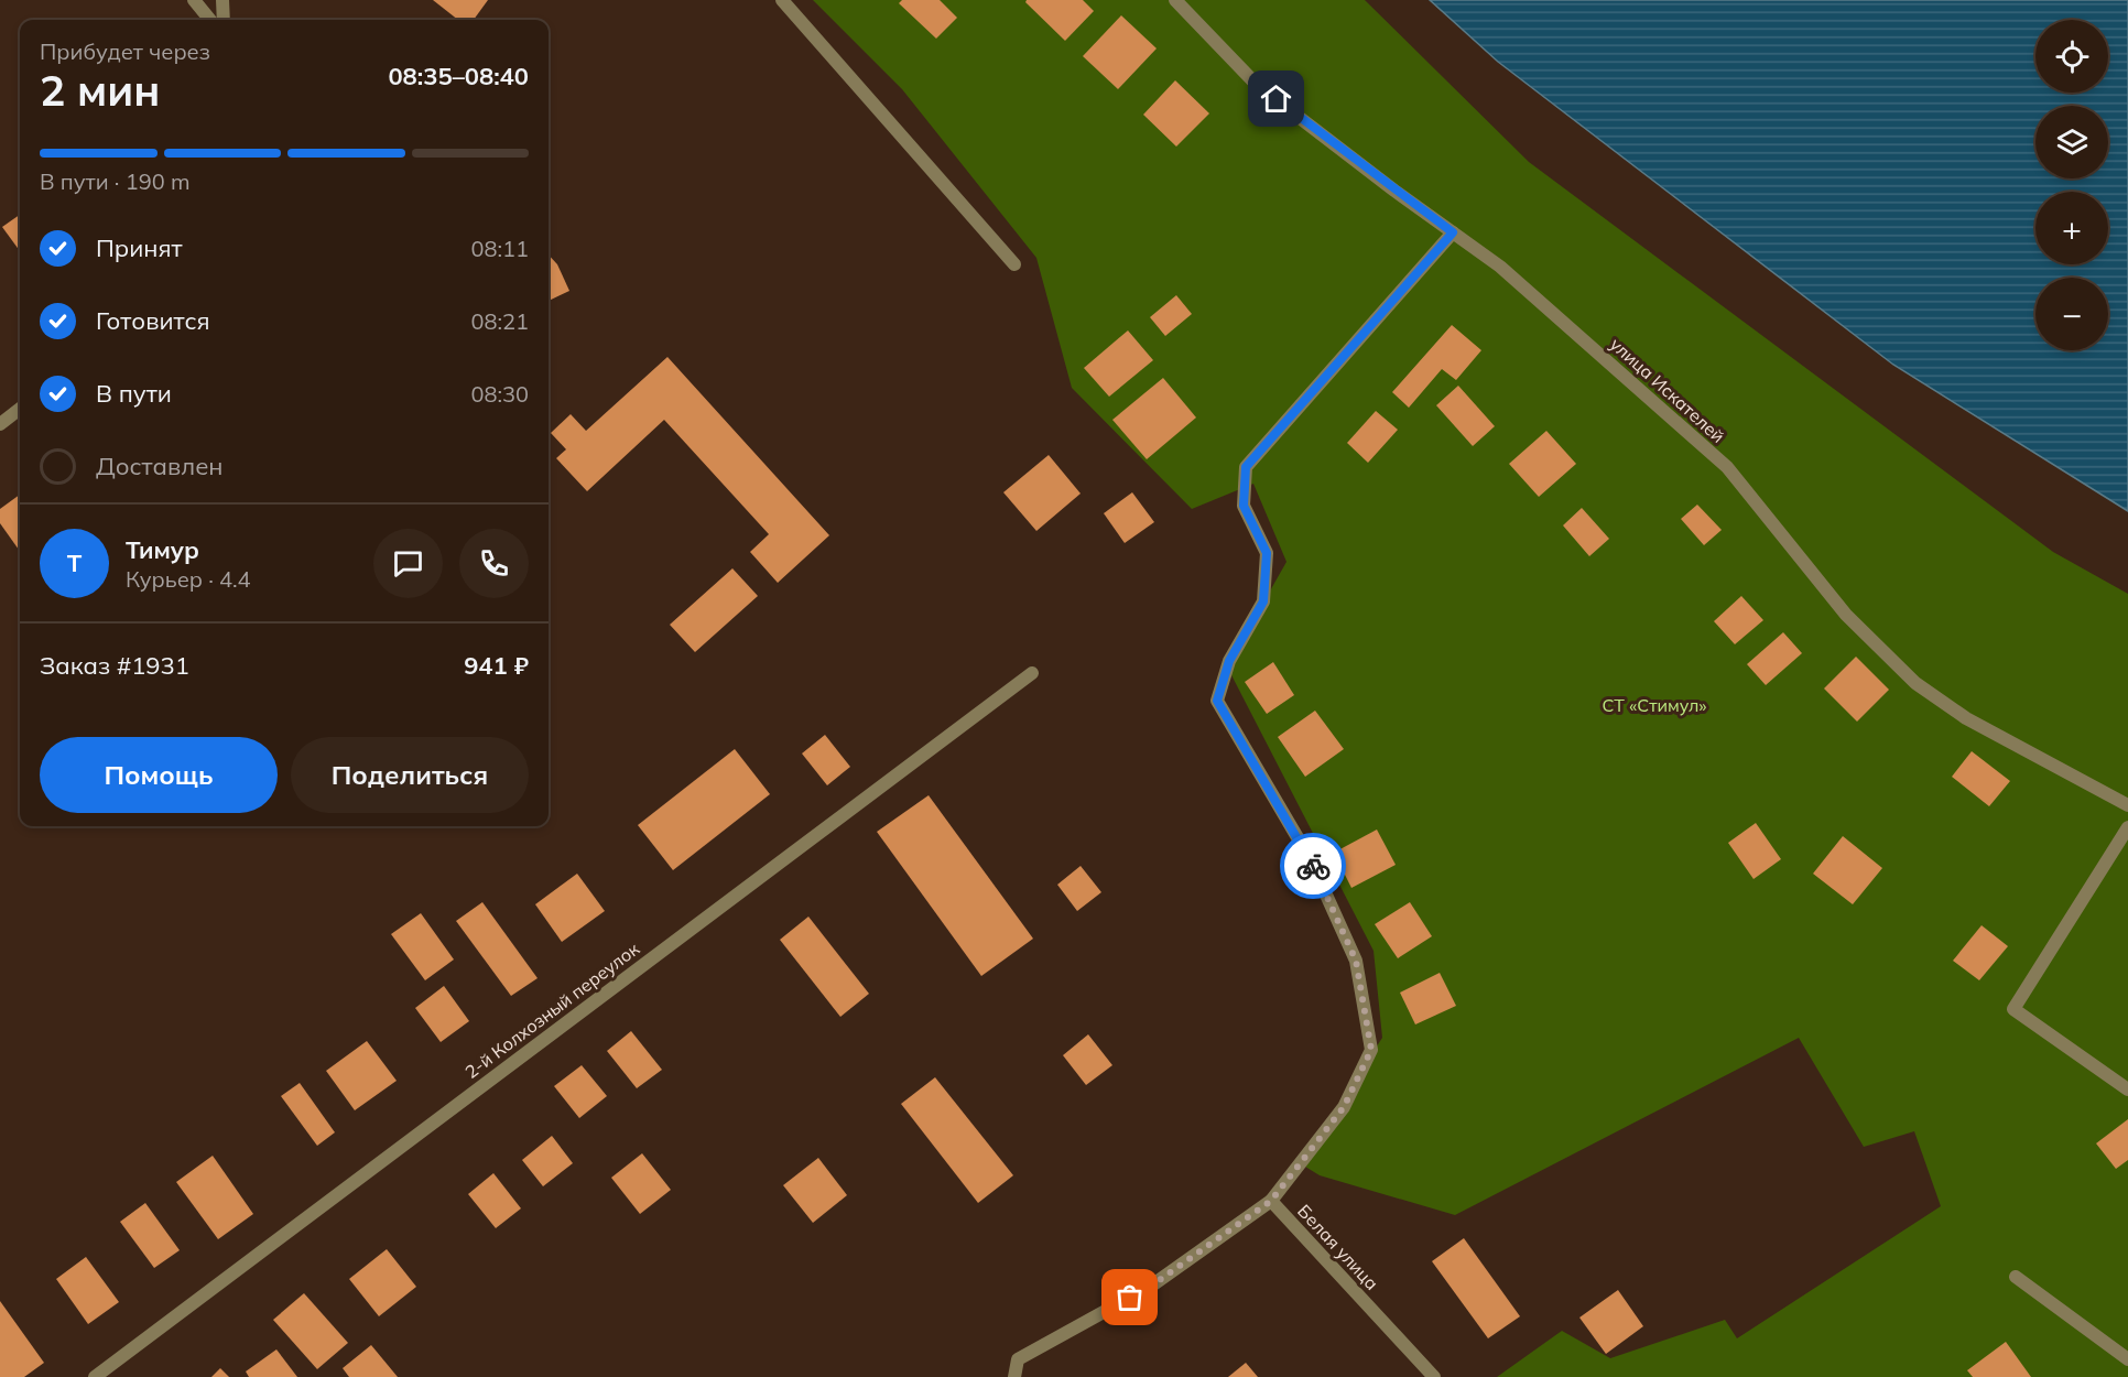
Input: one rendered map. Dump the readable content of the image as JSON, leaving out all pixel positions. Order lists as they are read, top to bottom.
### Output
{
  "streets": {
    "street": ["улица Искателей", "2-й Колхозный переулок", "Белая улица"]
  },
  "parks": ["СТ «Стимул»"],
  "page": {
    "map_buttons": ["+", "−"],
    "heading": ["2 мин", "Прибудет через", "08:35–08:40"],
    "panel": [
      "Тимур",
      "Курьер · 4.4",
      "Заказ #1931",
      "941 ₽"
    ],
    "bar": "В пути · 190 m",
    "list": [
      ["Принят", "08:11"],
      ["Готовится", "08:21"],
      ["В пути", "08:30"],
      "Доставлен"
    ],
    "round": "Т",
    "buttons": ["Помощь", "Поделиться"]
  }
}
